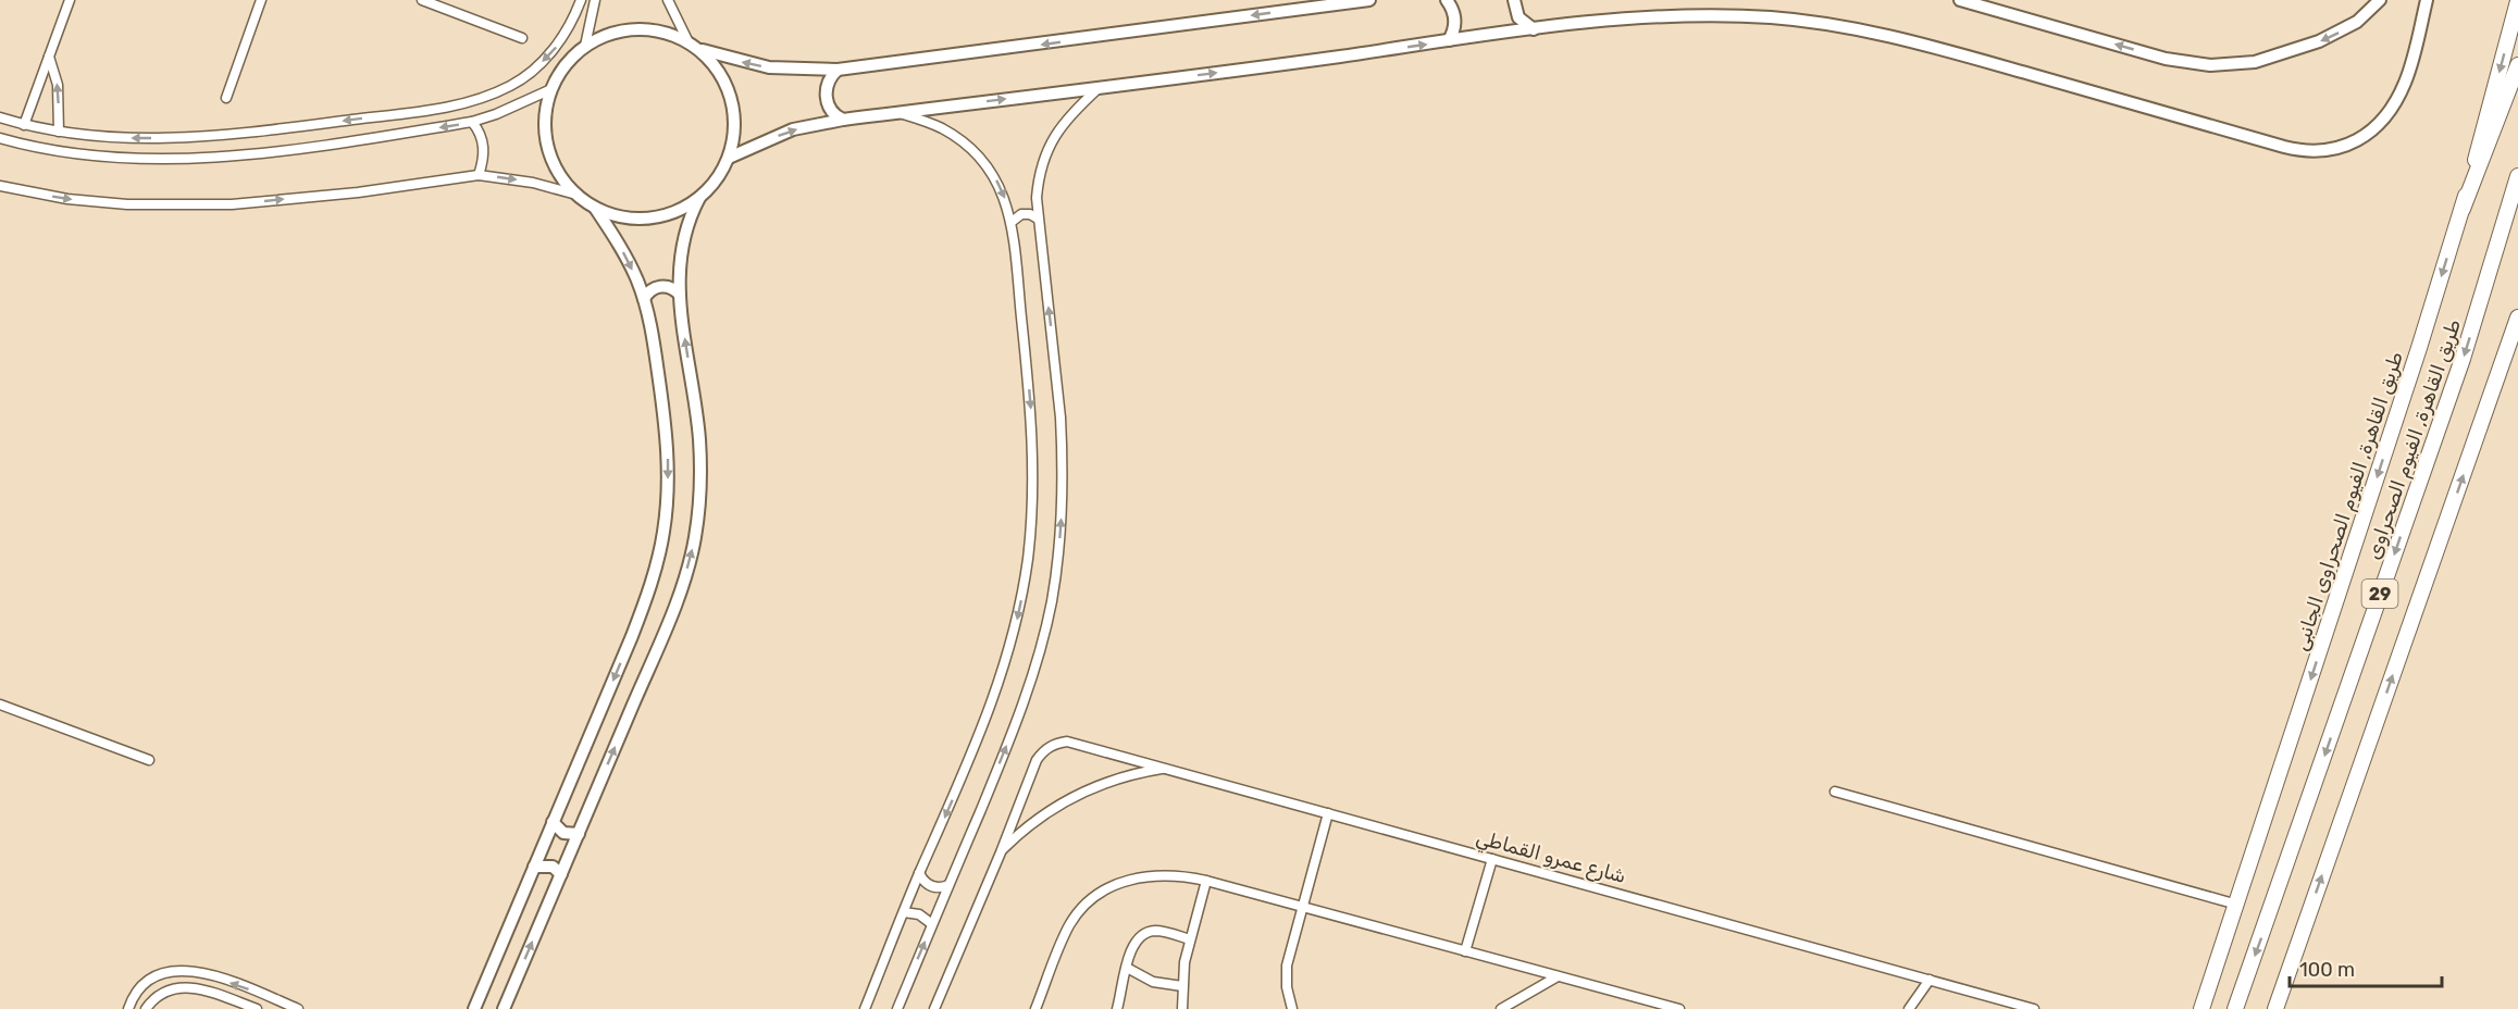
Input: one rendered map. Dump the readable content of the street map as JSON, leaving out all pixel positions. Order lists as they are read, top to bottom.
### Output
{
  "streets": {
    "main road": ["طريق القاهرة, الفيوم الصحراوى", "طريق القاهرة, الفيوم الصحراوى الجانبى", "29"],
    "street": ["شارع عمرو القماطي"]
  },
  "scale_bar": "100 m"
}
